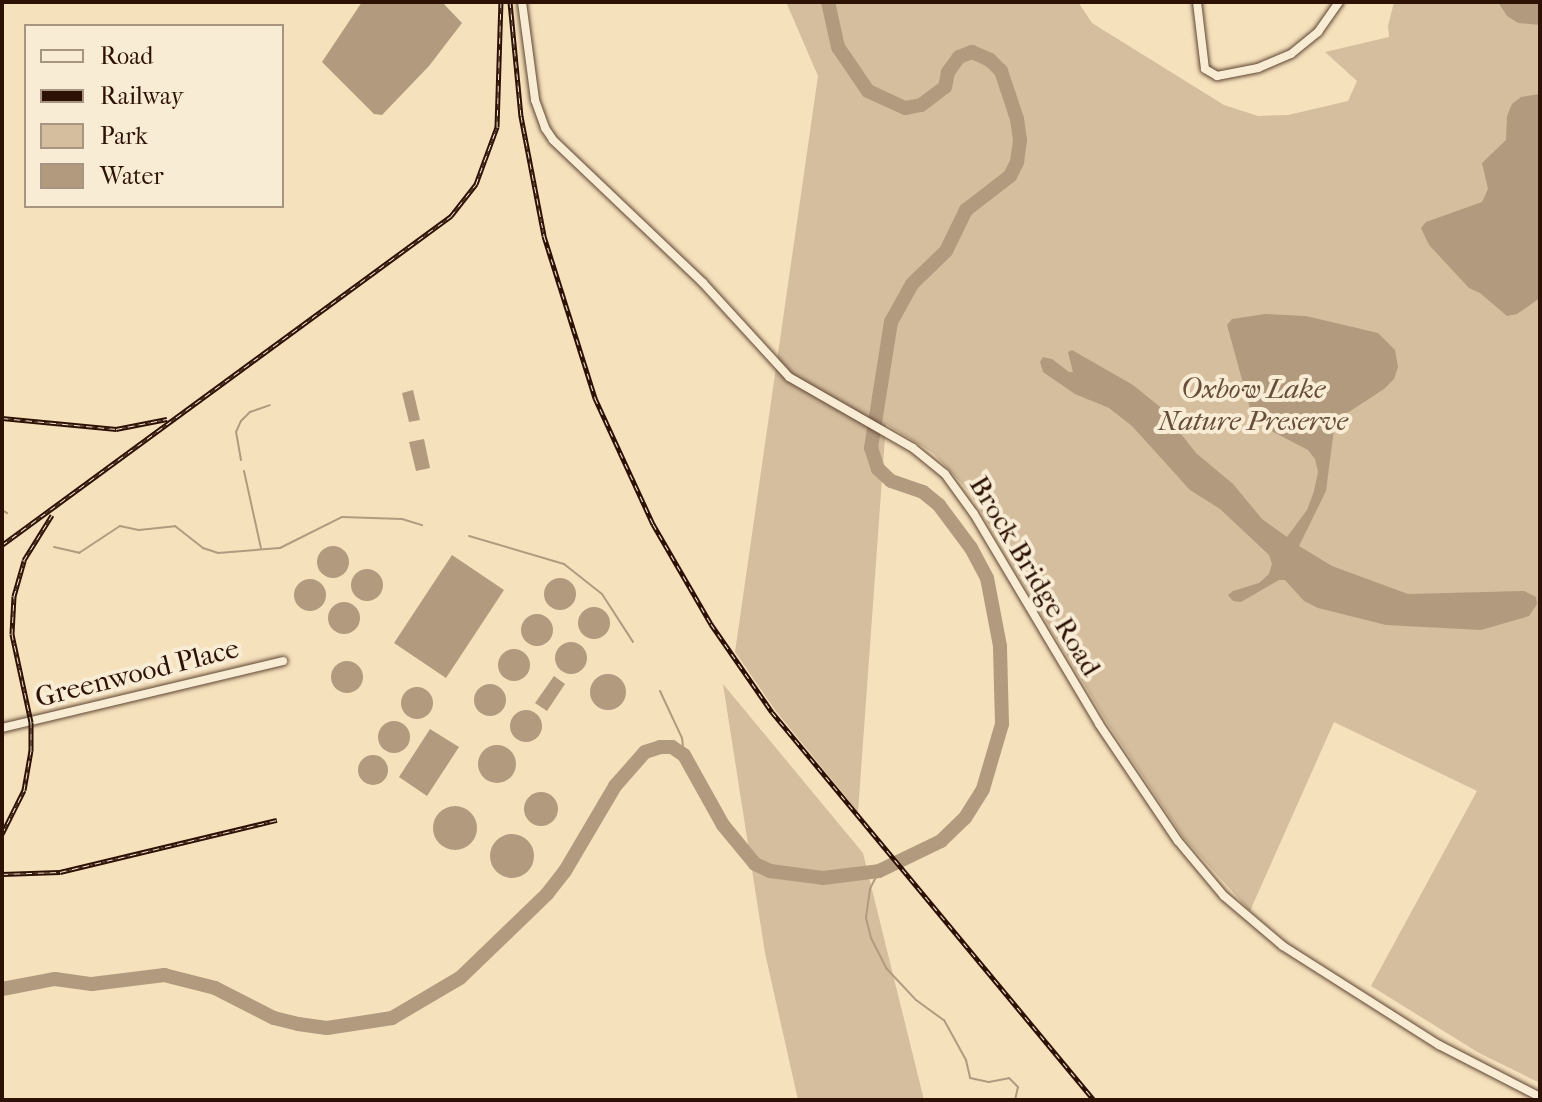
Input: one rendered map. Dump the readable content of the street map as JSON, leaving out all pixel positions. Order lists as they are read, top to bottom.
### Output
{
  "streets": {
    "street": ["Brock Bridge Road", "Greenwood Place"]
  },
  "parks": ["Oxbow Lake Nature Preserve"],
  "legend": [
    "Road",
    "Railway",
    "Park",
    "Water"
  ]
}
